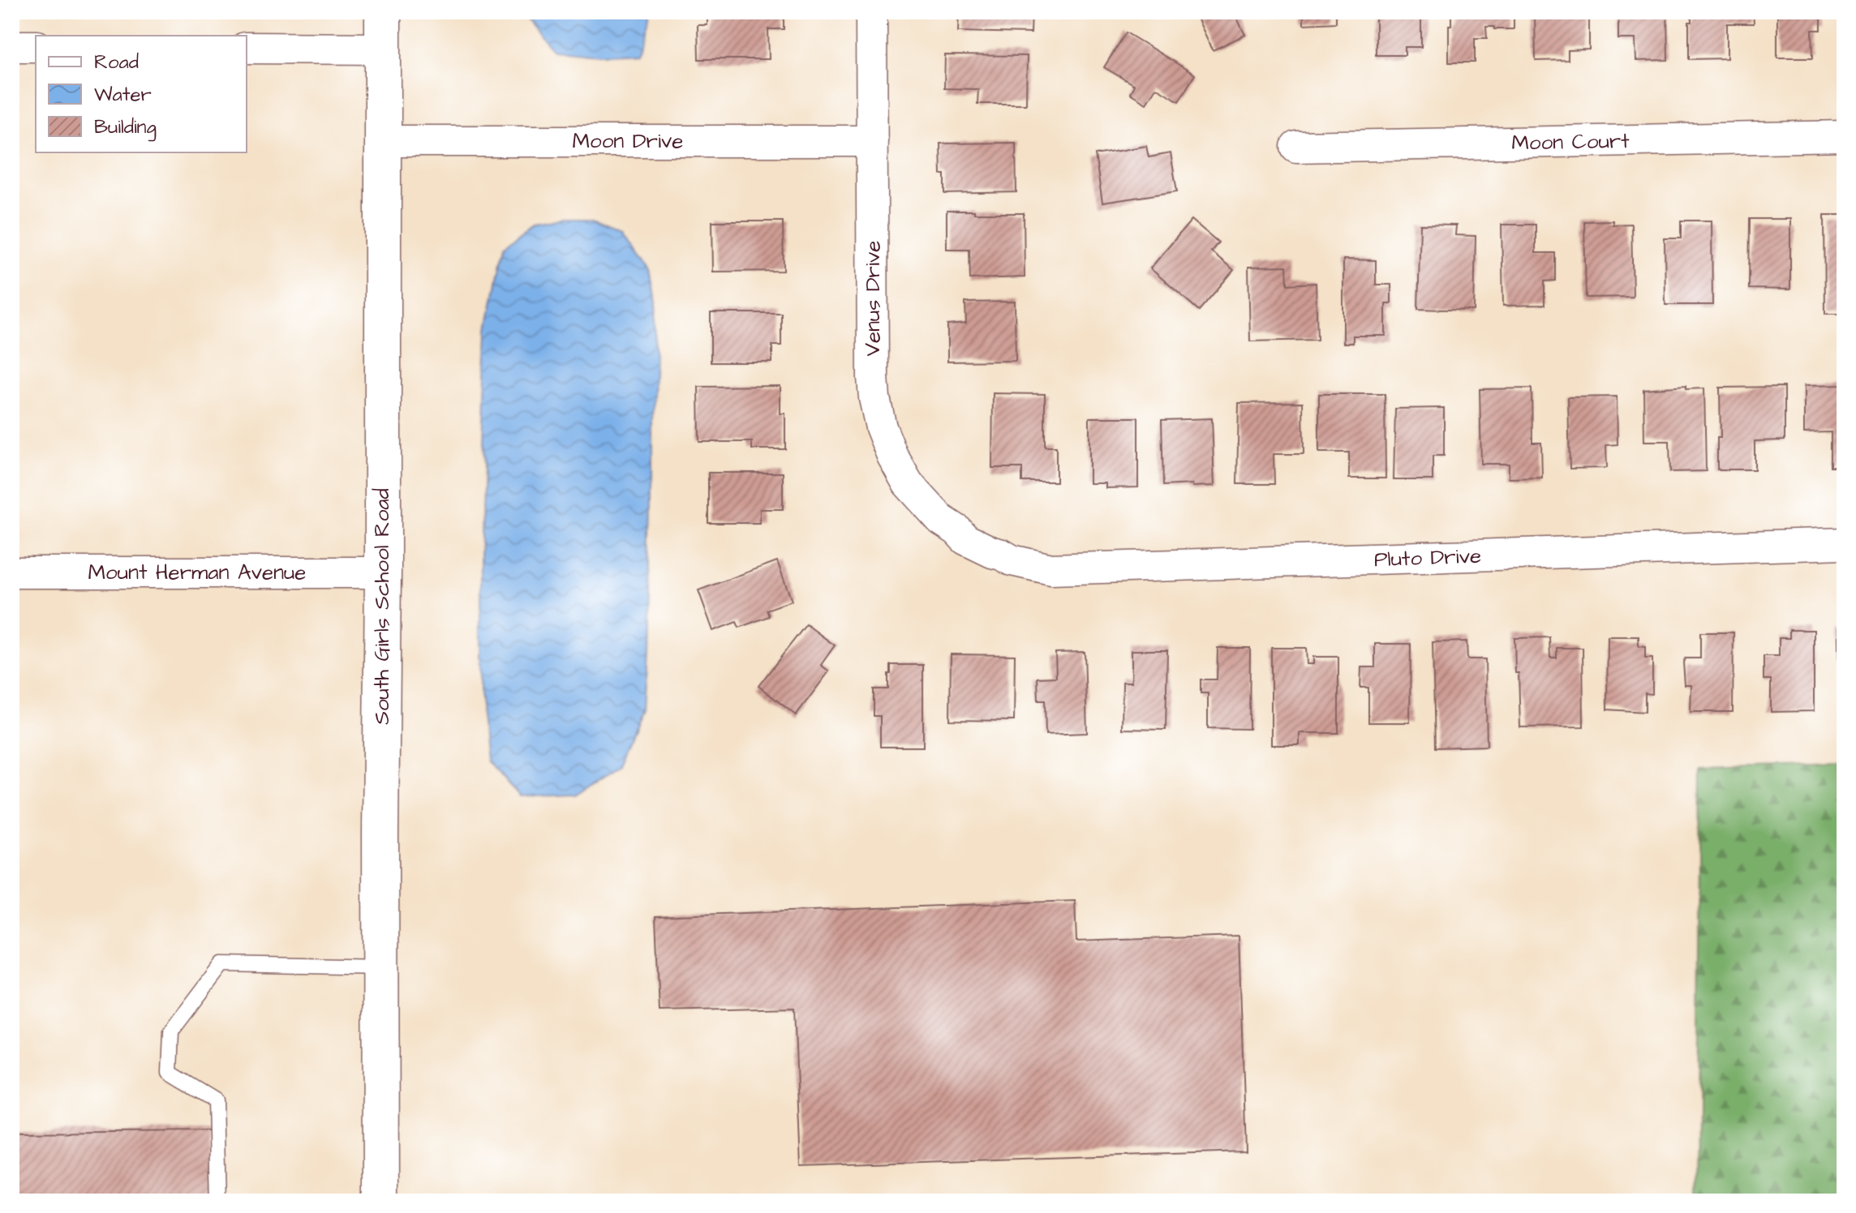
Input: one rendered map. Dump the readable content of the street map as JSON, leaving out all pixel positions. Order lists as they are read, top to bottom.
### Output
{
  "streets": {
    "main road": ["South Girls School Road"],
    "street": [
      "Moon Drive",
      "Moon Court",
      "Venus Drive",
      "Pluto Drive",
      "Mount Herman Avenue"
    ]
  },
  "crossings": [
    ["Moon Drive", "Venus Drive"],
    ["Moon Drive", "South Girls School Road"],
    ["Venus Drive", "Pluto Drive"],
    ["Mount Herman Avenue", "South Girls School Road"]
  ],
  "legend": ["Road", "Water", "Building"]
}
